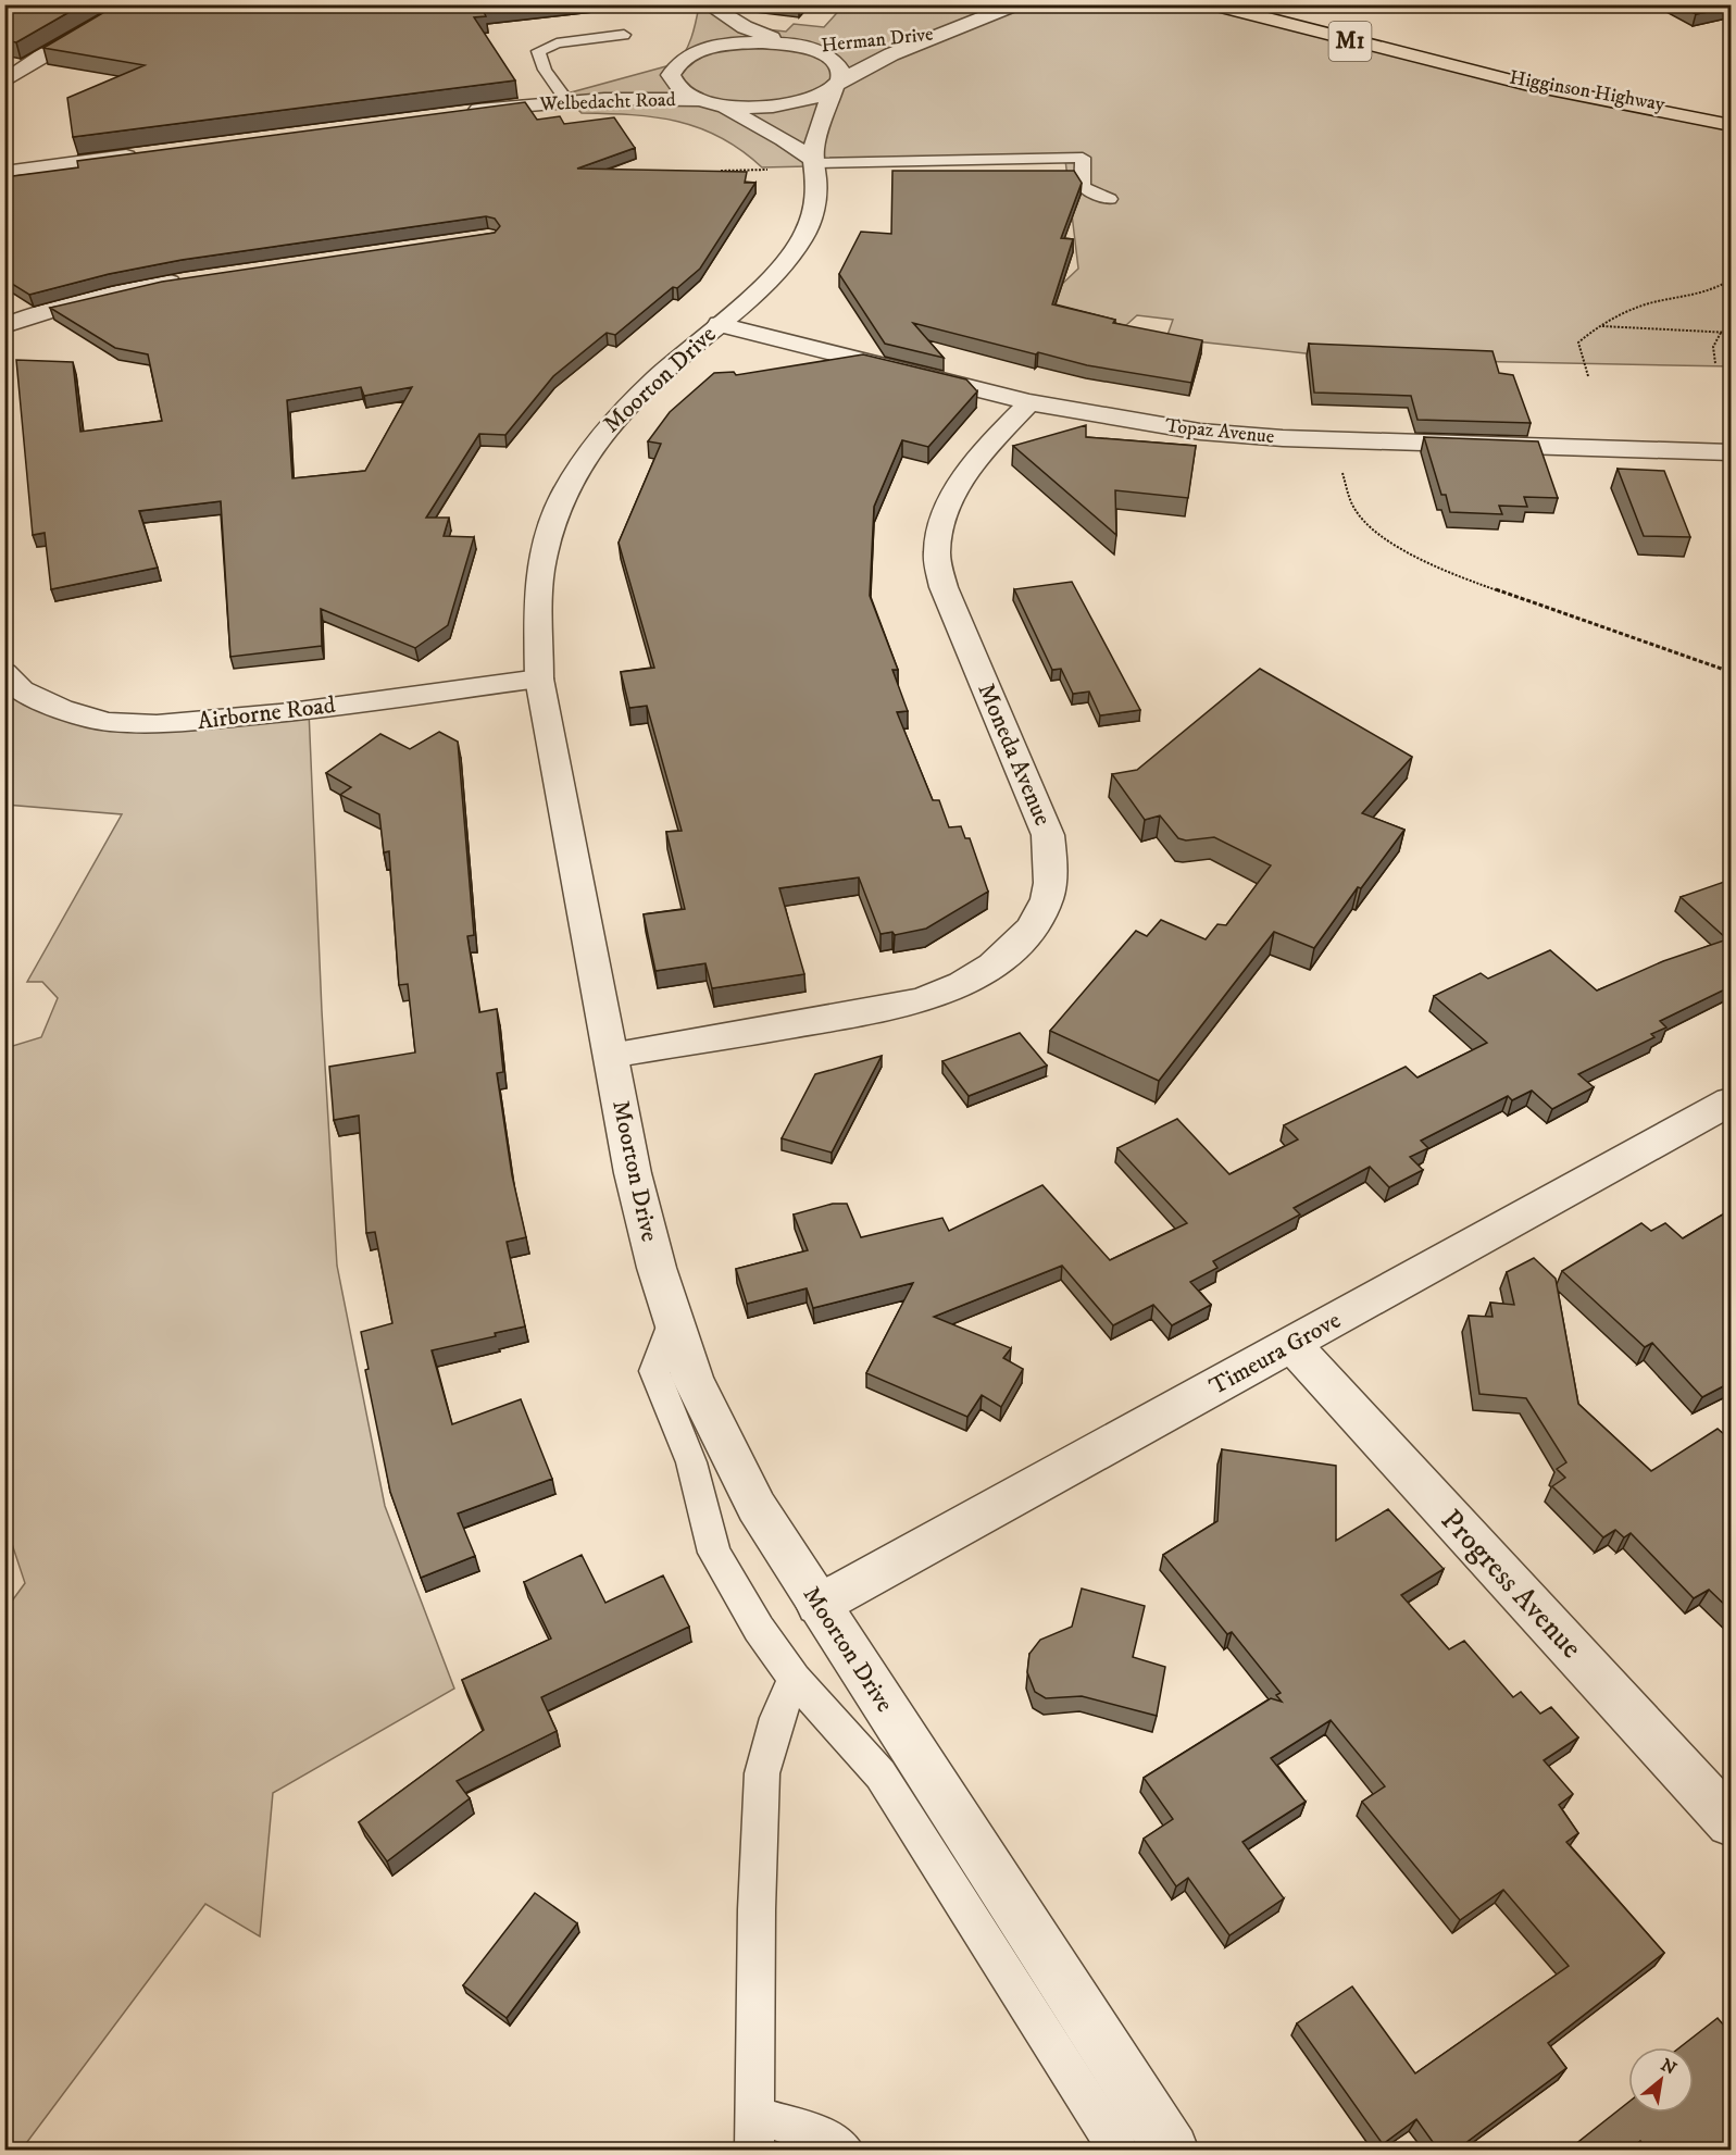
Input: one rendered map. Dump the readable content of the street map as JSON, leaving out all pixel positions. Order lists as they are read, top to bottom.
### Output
{
  "streets": {
    "highway": ["M1", "Higginson Highway"],
    "street": [
      "Herman Drive",
      "Welbedacht Road",
      "Moorton Drive",
      "Topaz Avenue",
      "Airborne Road",
      "Moneda Avenue",
      "Timeura Grove",
      "Progress Avenue"
    ]
  },
  "crossings": [
    ["Herman Drive", "Welbedacht Road"],
    ["Herman Drive", "Moorton Drive"],
    ["M1", "Higginson Highway"],
    ["Moorton Drive", "Topaz Avenue"],
    ["Moorton Drive", "Airborne Road"],
    ["Moorton Drive", "Moneda Avenue"],
    ["Moorton Drive", "Timeura Grove"],
    ["Topaz Avenue", "Moneda Avenue"],
    ["Timeura Grove", "Progress Avenue"]
  ],
  "north": "top right"
}
